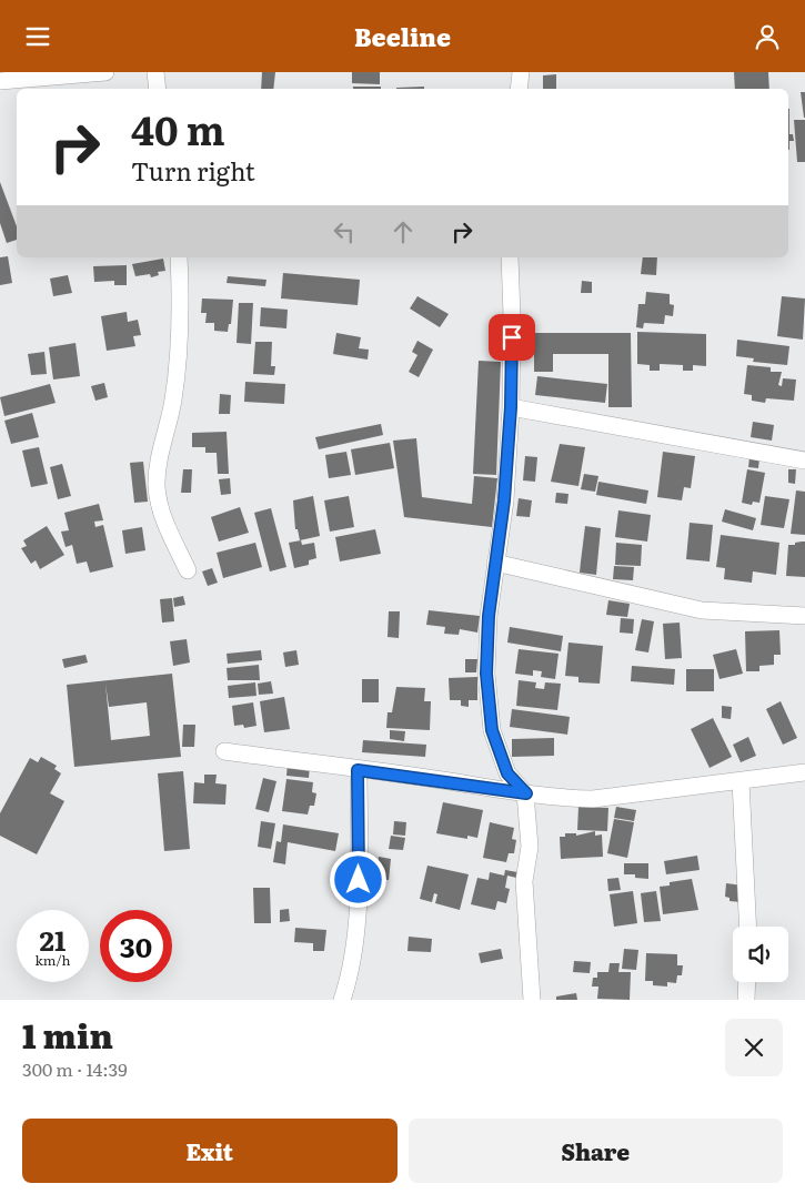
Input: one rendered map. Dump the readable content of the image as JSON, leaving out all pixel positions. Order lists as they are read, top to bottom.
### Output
{
  "page": {
    "header": "Beeline",
    "turn": ["40 m", "Turn right"],
    "speed": "21 km/h",
    "limit": "30",
    "heading": ["1 min", "300 m · 14:39"],
    "buttons": ["Exit", "Share"]
  }
}
